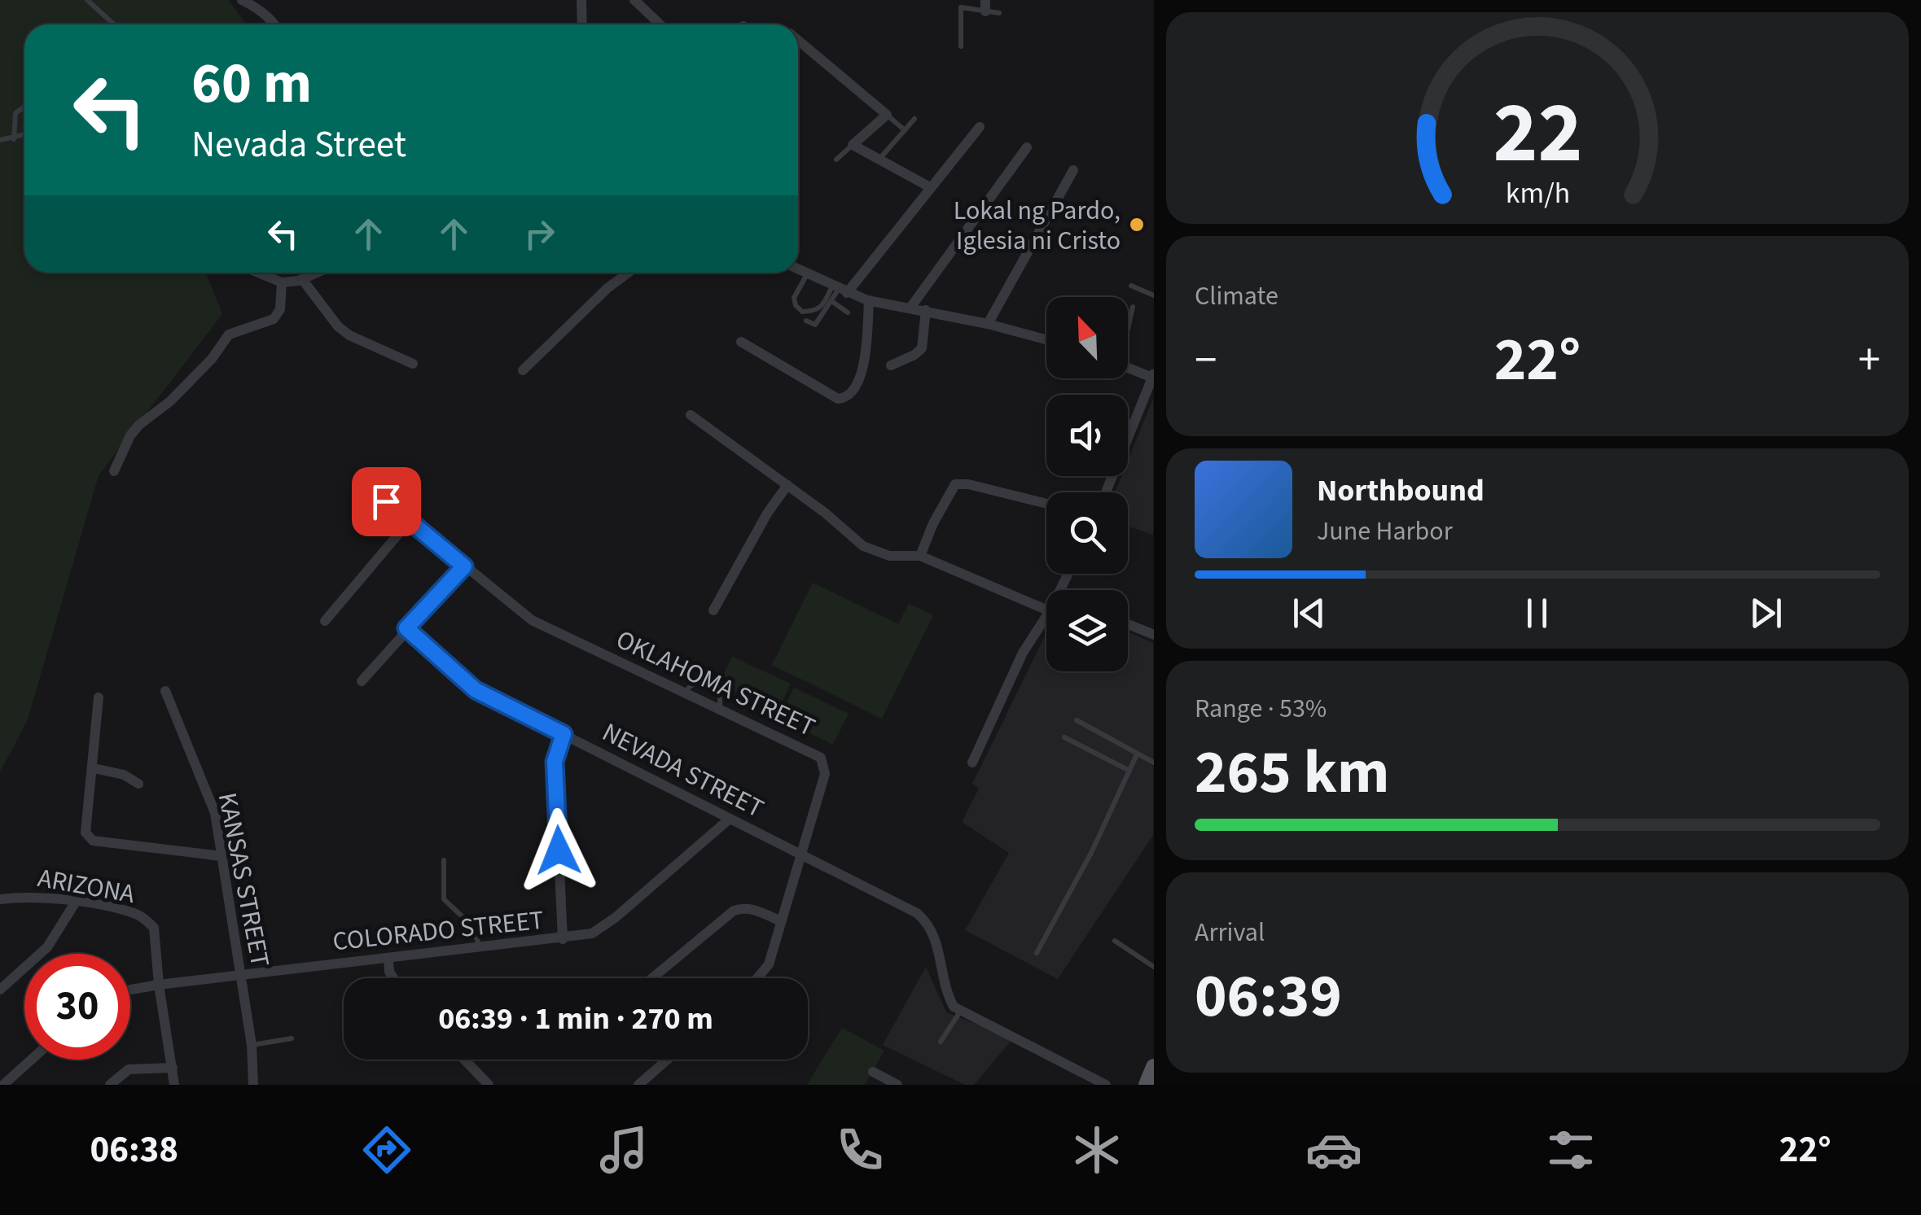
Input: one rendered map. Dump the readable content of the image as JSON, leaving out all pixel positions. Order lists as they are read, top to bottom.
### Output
{
  "streets": {
    "street": [
      "OKLAHOMA STREET",
      "NEVADA STREET",
      "KANSAS STREET",
      "ARIZONA",
      "COLORADO STREET"
    ]
  },
  "crossings": [
    ["OKLAHOMA STREET", "NEVADA STREET"],
    ["NEVADA STREET", "COLORADO STREET"],
    ["KANSAS STREET", "COLORADO STREET"],
    ["ARIZONA", "COLORADO STREET"]
  ],
  "places": ["Lokal ng Pardo, Iglesia ni Cristo"],
  "north": "top left",
  "page": {
    "turn": ["60 m", "Nevada Street"],
    "tile": [
      "Climate",
      ["Range · 53%", "265 km"],
      ["Arrival", "06:39"]
    ],
    "heat": ["−", "22°", "+"],
    "song": ["Northbound", "June Harbor"],
    "limit": "30",
    "trip": "06:39 · 1 min · 270 m",
    "tabs": ["06:38", "22°"],
    "gauge": ["22", "km/h"]
  }
}
